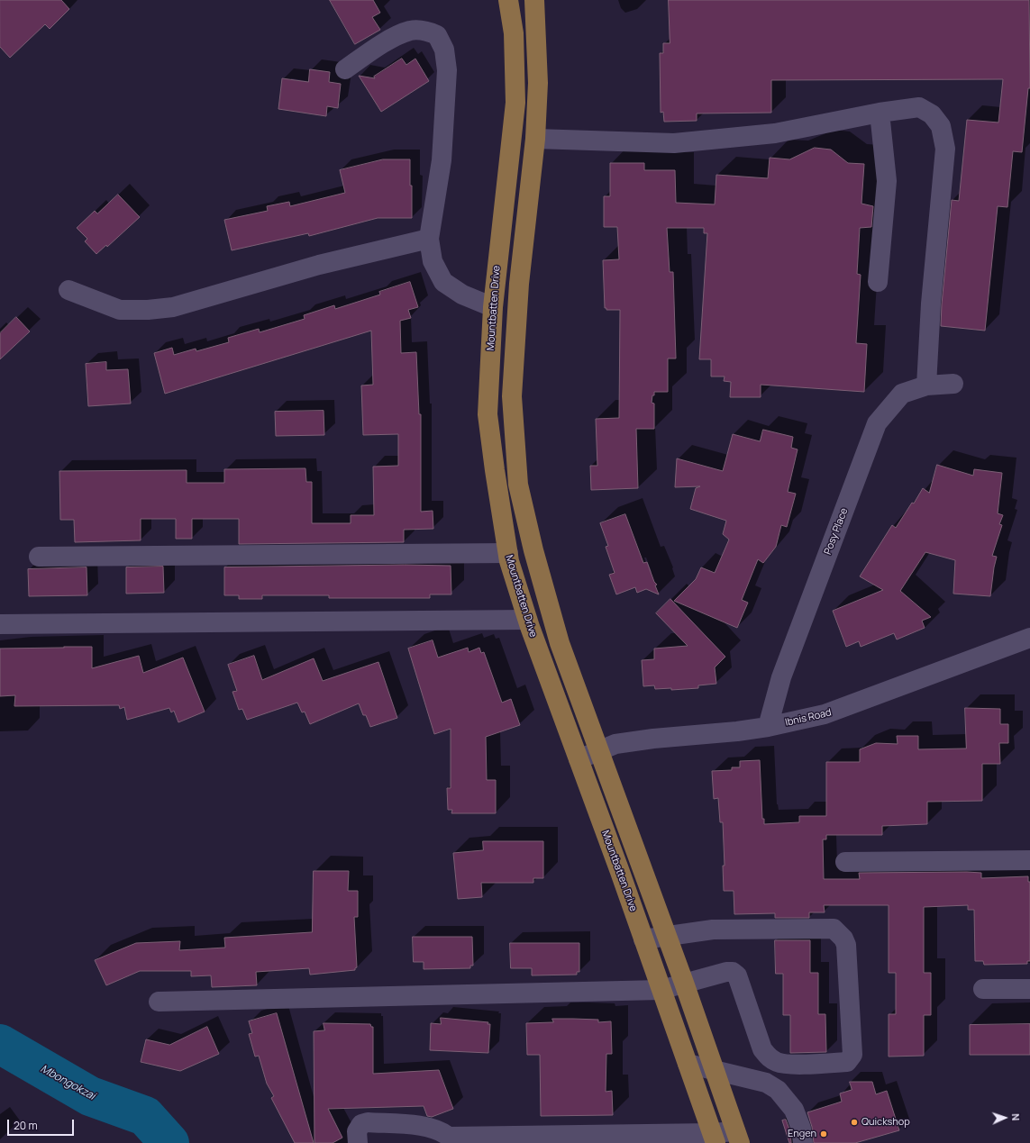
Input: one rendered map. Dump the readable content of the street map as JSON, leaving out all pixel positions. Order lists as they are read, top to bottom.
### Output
{
  "streets": {
    "main road": ["Mountbatten Drive"],
    "street": ["Posy Place", "Ibnis Road"]
  },
  "crossings": [
    ["Mountbatten Drive", "Ibnis Road"],
    ["Posy Place", "Ibnis Road"]
  ],
  "water": ["Mbongokzai"],
  "places": ["Quickshop", "Engen"],
  "scale_bar": "20 m",
  "north": "right"
}
